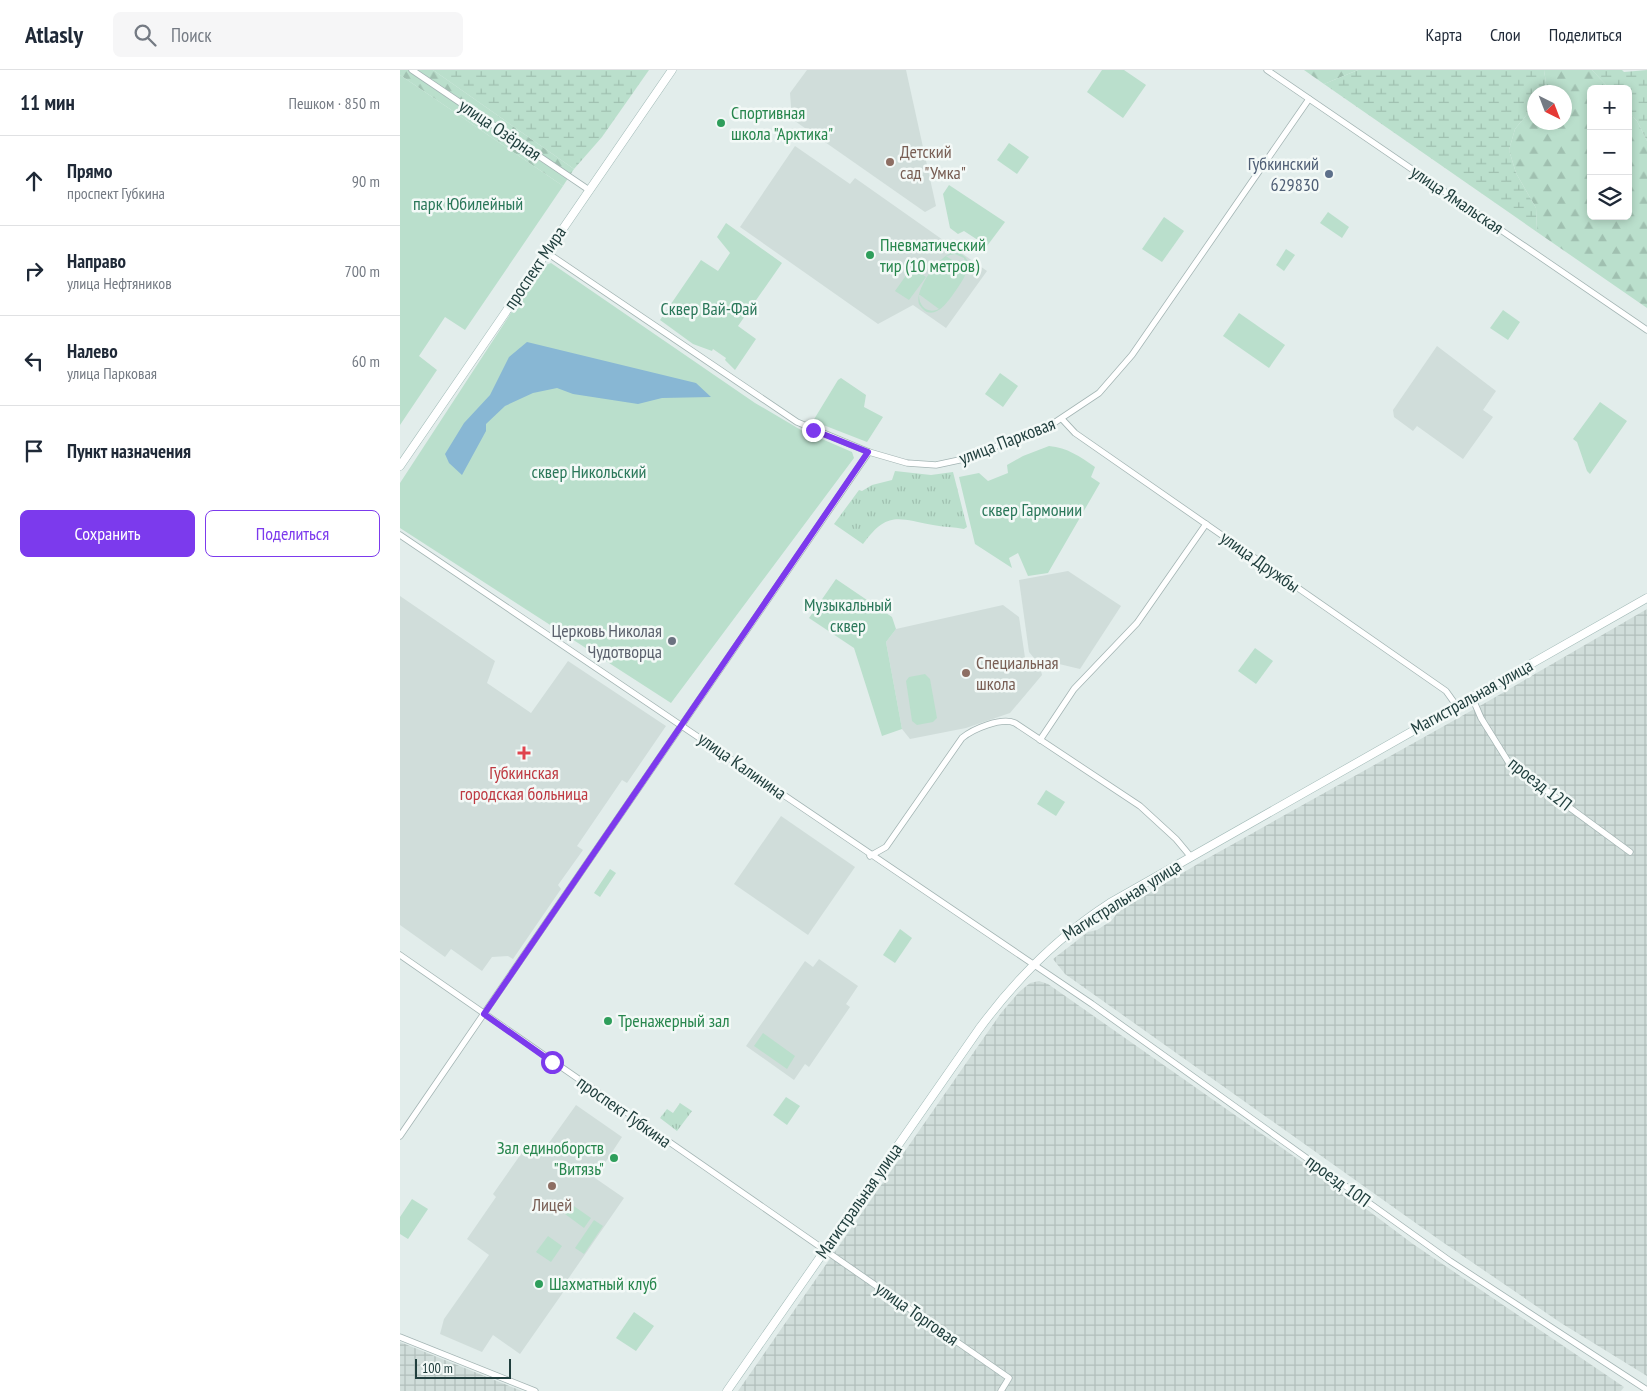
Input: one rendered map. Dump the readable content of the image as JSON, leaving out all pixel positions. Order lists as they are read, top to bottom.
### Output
{
  "streets": {
    "main road": ["проспект Мира", "Магистральная улица"],
    "street": [
      "улица Озёрная",
      "улица Ямальская",
      "улица Парковая",
      "улица Дружбы",
      "улица Калинина",
      "проезд 12П",
      "проспект Губкина",
      "проезд 10П",
      "улица Торговая"
    ]
  },
  "crossings": [
    ["улица Озёрная", "проспект Мира"],
    ["улица Ямальская", "улица Парковая"],
    ["проспект Мира", "улица Парковая"],
    ["улица Парковая", "улица Дружбы"],
    ["улица Дружбы", "Магистральная улица"],
    ["Магистральная улица", "улица Калинина"],
    ["Магистральная улица", "проезд 12П"],
    ["Магистральная улица", "проспект Губкина"],
    ["Магистральная улица", "проезд 10П"],
    ["Магистральная улица", "улица Торговая"],
    ["улица Калинина", "проезд 10П"],
    ["проспект Губкина", "улица Торговая"]
  ],
  "parks": [
    "парк Юбилейный",
    "Сквер Вай-Фай",
    "сквер Никольский",
    "сквер Гармонии",
    "Музыкальный сквер"
  ],
  "places": {
    "other": [
      "Спортивная школа \"Арктика\"",
      "Детский сад \"Умка\"",
      "Губкинский 629830",
      "Пневматический тир (10 метров)",
      "Церковь Николая Чудотворца",
      "Специальная школа",
      "Тренажерный зал",
      "Зал единоборств \"Витязь\"",
      "Лицей",
      "Шахматный клуб"
    ],
    "health": ["Губкинская городская больница"]
  },
  "scale_bar": "100 m",
  "north": "bottom right",
  "page": {
    "header": "Atlasly",
    "search": "Поиск",
    "nav": ["Карта", "Слои", "Поделиться"],
    "heading": ["11 мин", "Пешком · 850 m"],
    "map_buttons": ["+", "−"],
    "list": [
      ["Прямо", "проспект Губкина", "90 m"],
      ["Направо", "улица Нефтяников", "700 m"],
      ["Налево", "улица Парковая", "60 m"],
      "Пункт назначения"
    ],
    "buttons": ["Сохранить", "Поделиться"],
    "scale": "100 m"
  }
}
